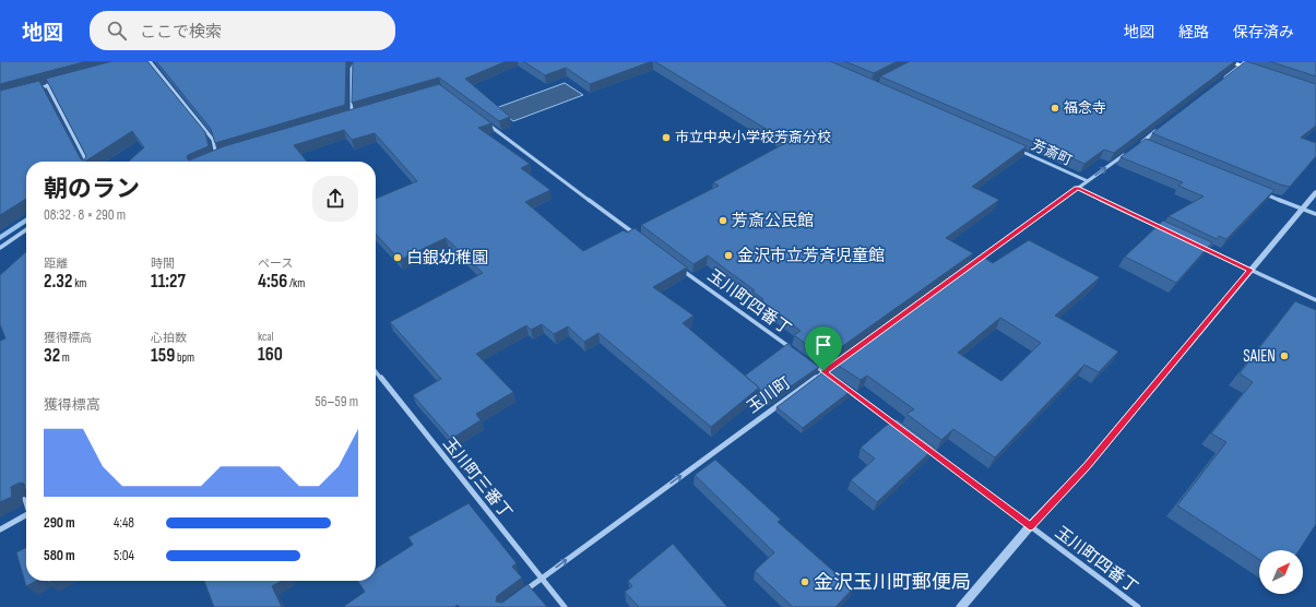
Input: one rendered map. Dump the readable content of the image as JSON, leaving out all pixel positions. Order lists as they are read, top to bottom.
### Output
{
  "streets": {
    "street": [
      "芳斎町",
      "玉川町四番丁",
      "玉川町",
      "玉川町三番丁"
    ]
  },
  "crossings": [
    ["玉川町", "玉川町三番丁"]
  ],
  "one_way": ["玉川町"],
  "places": [
    "福念寺",
    "市立中央小学校芳斎分校",
    "芳斎公民館",
    "金沢市立芳斉児童館",
    "白銀幼稚園",
    "SAIEN",
    "金沢玉川町郵便局"
  ],
  "north": "top right",
  "page": {
    "header": "地図",
    "search": "ここで検索",
    "nav": ["地図", "経路", "保存済み"],
    "heading": ["朝のラン", "08:32 · 8 × 290 m"],
    "stats": [
      ["距離", "2.32 km"],
      ["時間", "11:27"],
      ["ペース", "4:56 /km"],
      ["獲得標高", "32 m"],
      ["心拍数", "159 bpm"],
      ["kcal", "160"]
    ],
    "chart": ["獲得標高", "56–59 m"],
    "list": [
      {
        "name": "290 m",
        "note": "4:48"
      },
      {
        "name": "580 m",
        "note": "5:04"
      }
    ]
  }
}
